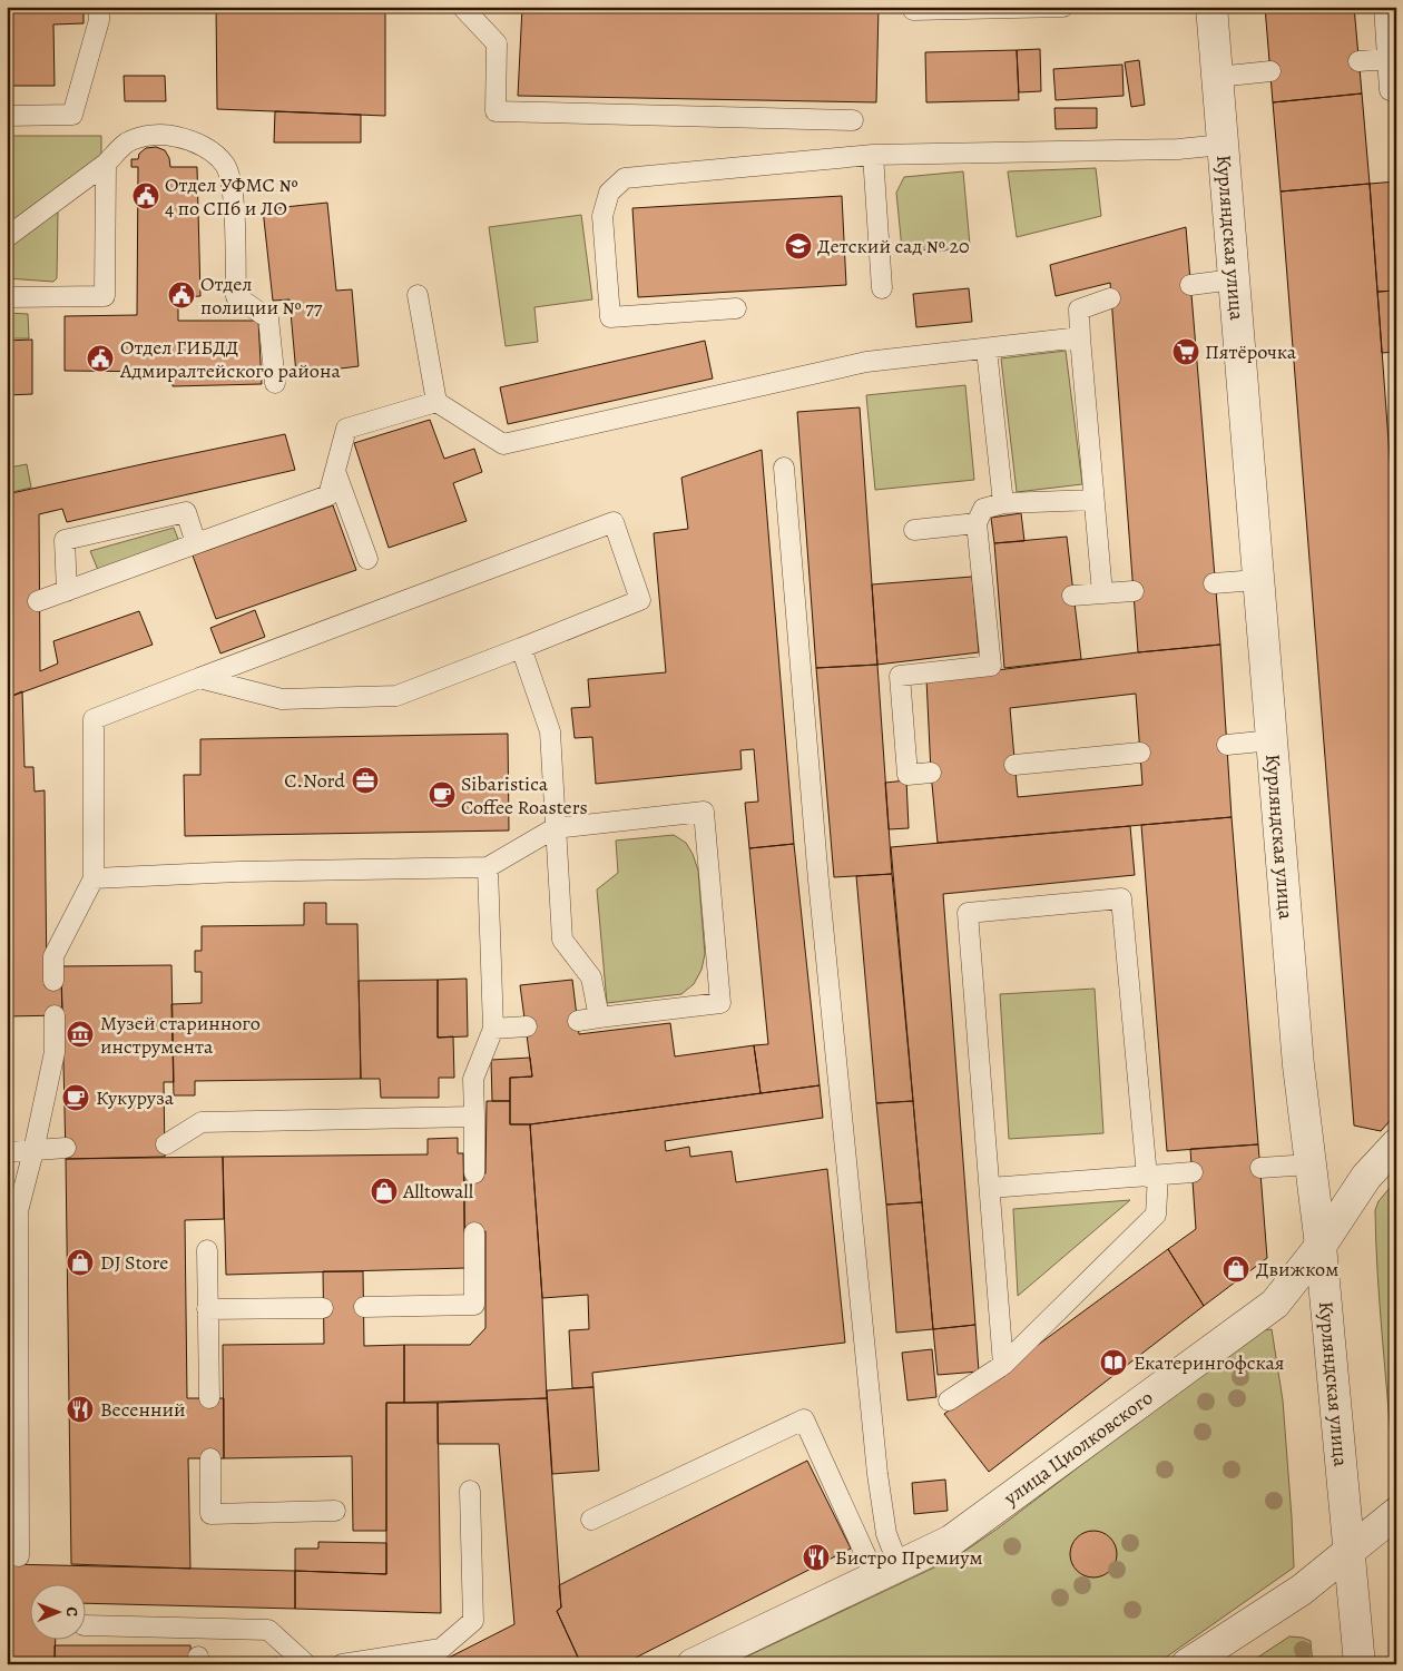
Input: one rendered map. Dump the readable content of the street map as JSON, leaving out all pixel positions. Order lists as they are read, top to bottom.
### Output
{
  "streets": {
    "street": ["Курляндская улица", "улица Циолковского"]
  },
  "crossings": [
    ["Курляндская улица", "улица Циолковского"]
  ],
  "places": {
    "public building": ["Отдел УФМС № 4 по СПб и ЛО", "Отдел полиции № 77", "Отдел ГИБДД Адмиралтейского района"],
    "school or university": ["Детский сад № 20"],
    "supermarket": ["Пятёрочка"],
    "office": ["C.Nord"],
    "cafe": ["Sibaristica Coffee Roasters", "Кукуруза"],
    "museum": ["Музей старинного инструмента"],
    "shop": ["Alltowall", "DJ Store", "Движком"],
    "library": ["Екатерингофская"],
    "restaurant": ["Весенний", "Бистро Премиум"]
  },
  "north": "right"
}
